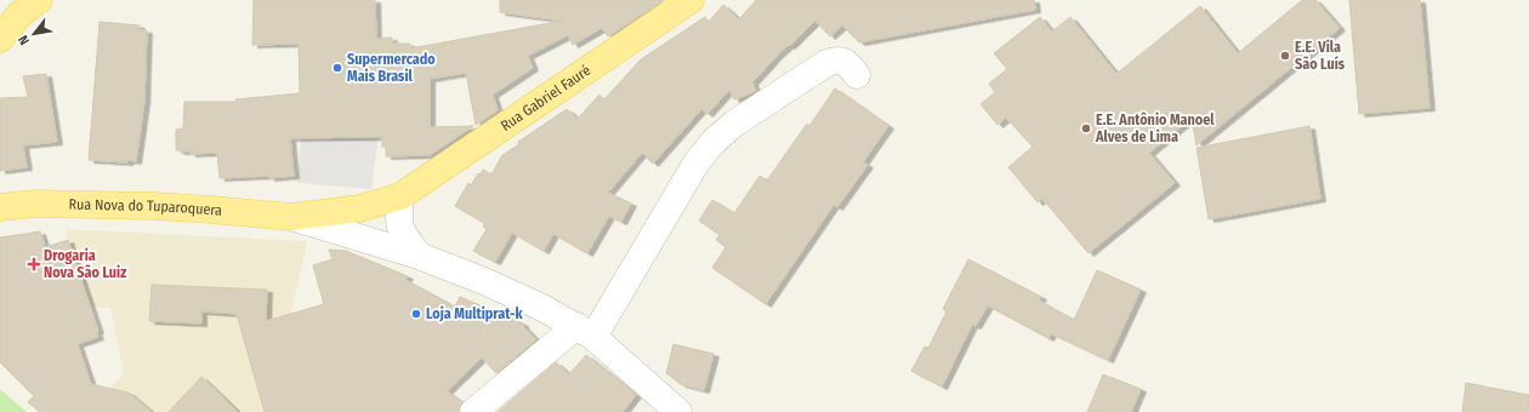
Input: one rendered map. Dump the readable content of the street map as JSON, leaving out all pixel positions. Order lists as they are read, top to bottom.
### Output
{
  "streets": {
    "main road": ["Rua Gabriel Fauré", "Rua Nova do Tuparoquera"]
  },
  "crossings": [
    ["Rua Gabriel Fauré", "Rua Nova do Tuparoquera"]
  ],
  "places": {
    "other": [
      "E.E. Vila São Luís",
      "Supermercado Mais Brasil",
      "E.E. Antônio Manoel Alves de Lima",
      "Loja Multiprat-k"
    ],
    "health": ["Drogaria Nova São Luiz"]
  },
  "north": "bottom left"
}
